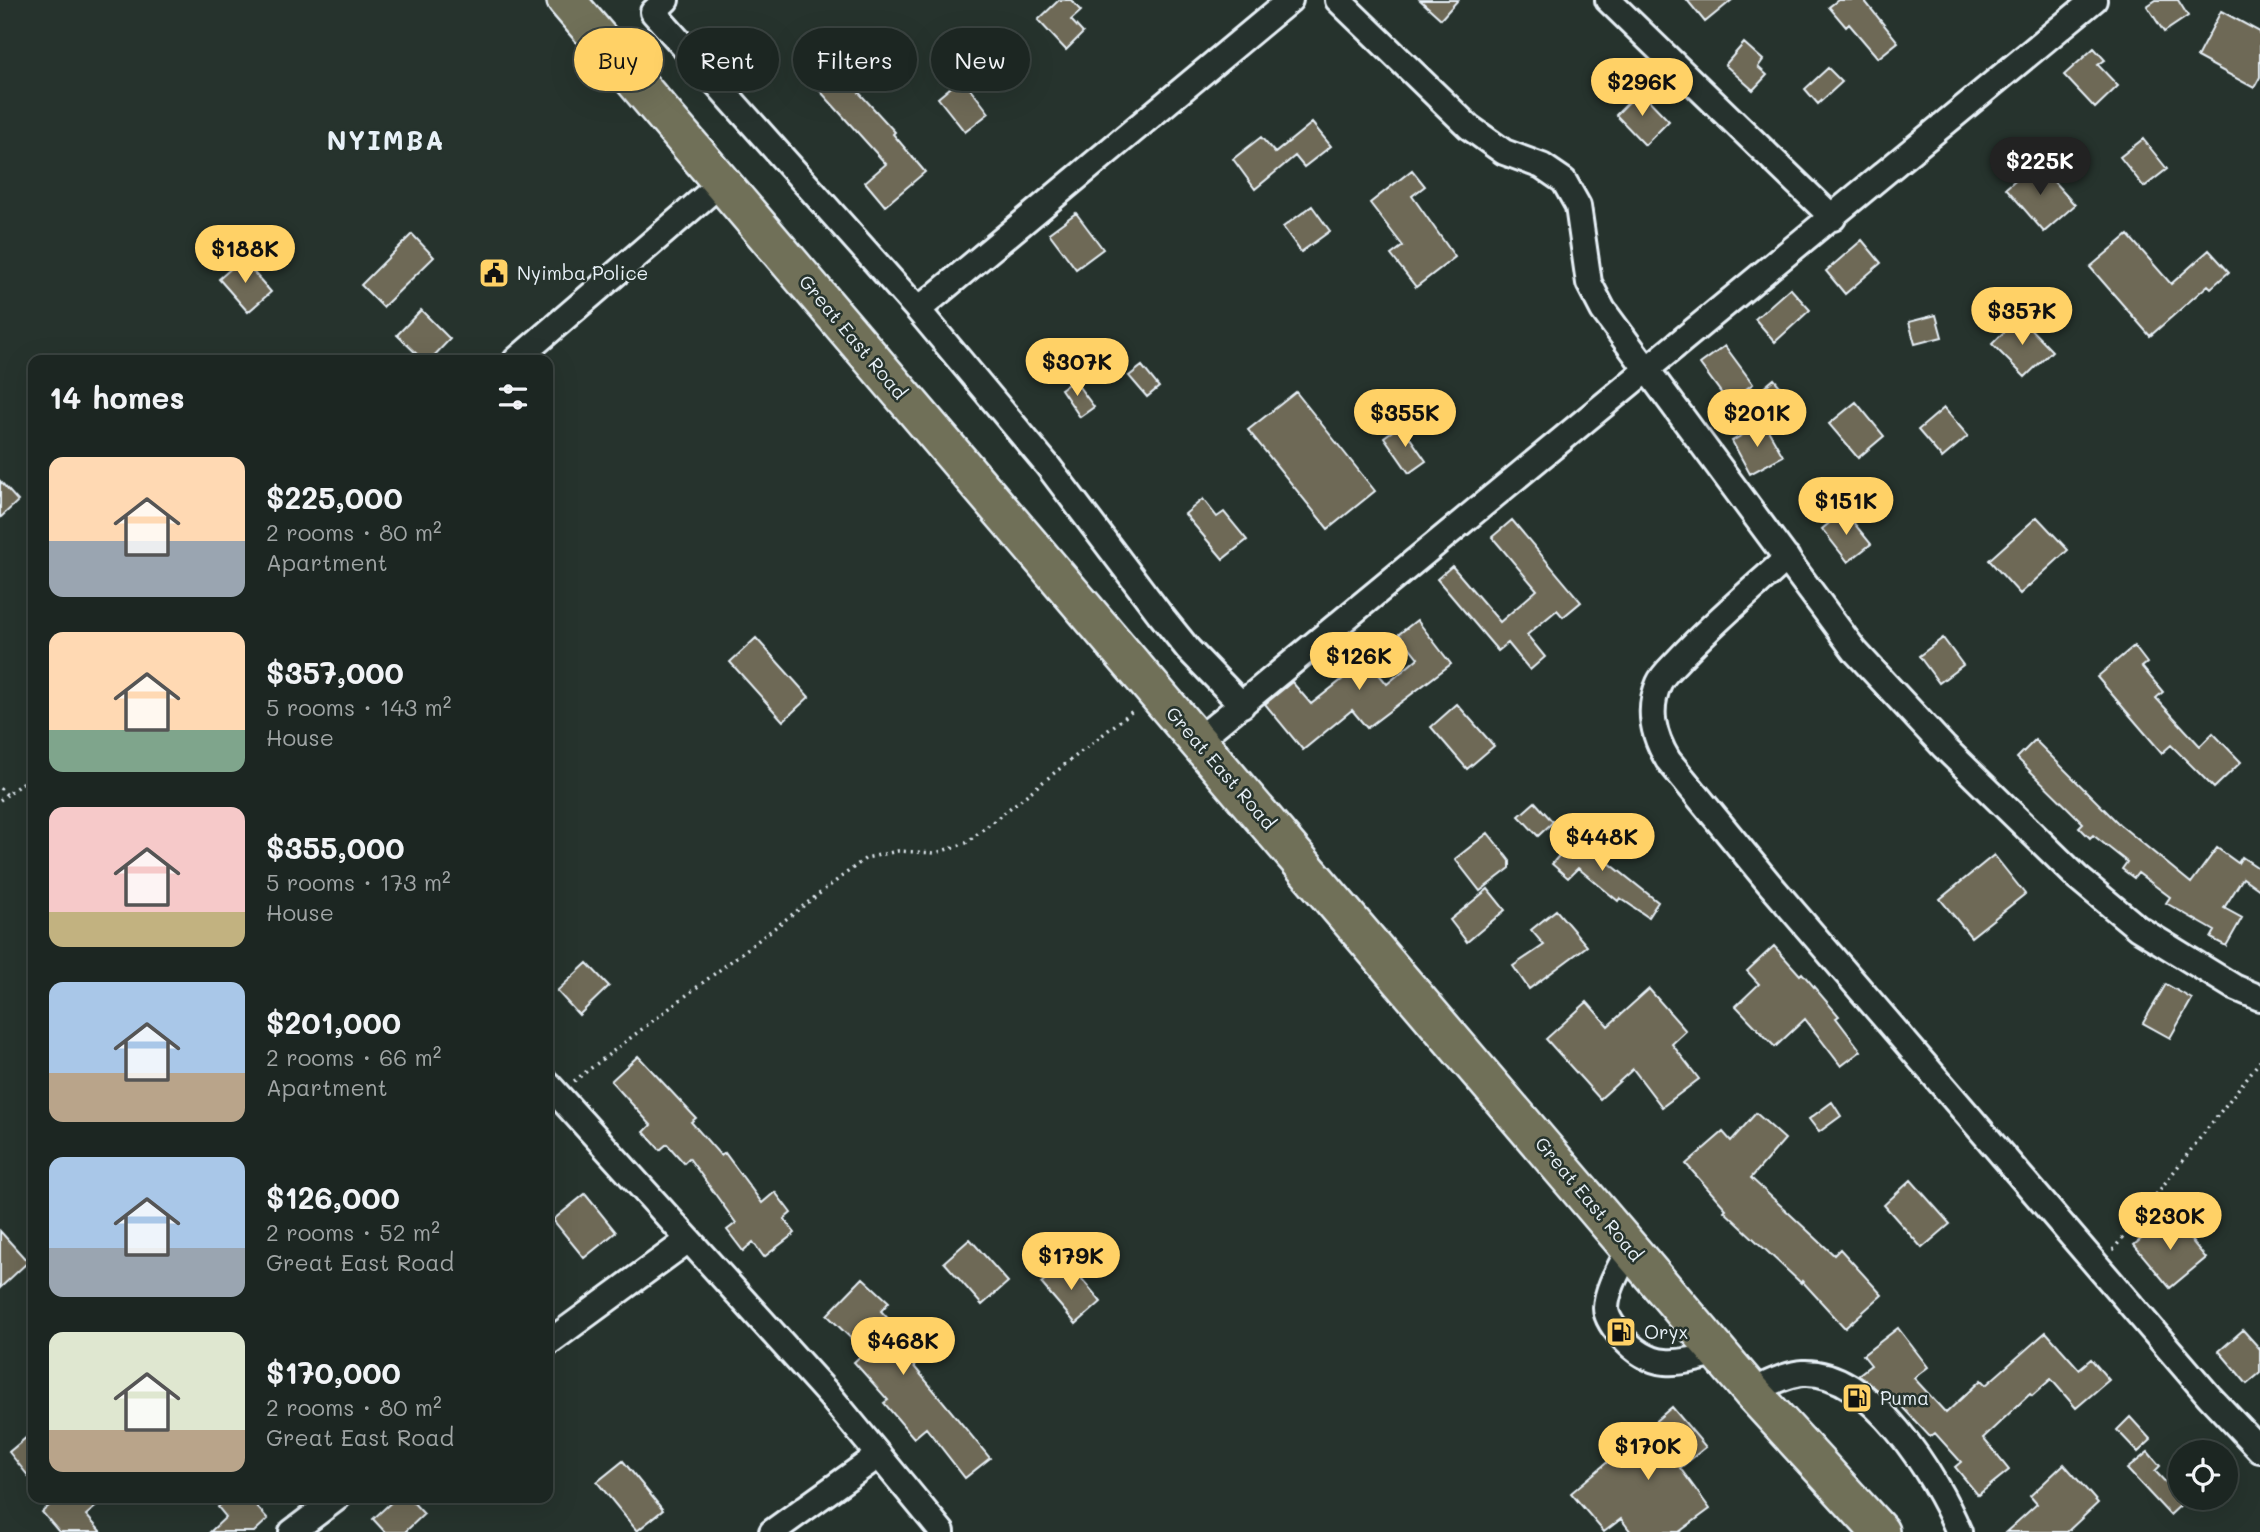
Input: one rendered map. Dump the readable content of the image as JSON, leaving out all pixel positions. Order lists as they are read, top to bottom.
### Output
{
  "streets": {
    "highway": ["Great East Road"]
  },
  "districts": ["NYIMBA"],
  "places": {
    "public building": ["Nyimba Police"],
    "fuel station": ["Oryx", "Puma"]
  },
  "page": {
    "chip": [
      "Buy",
      "Rent",
      "Filters",
      "New"
    ],
    "price": [
      "$296K",
      "$225K",
      "$188K",
      "$357K",
      "$307K",
      "$355K",
      "$201K",
      "$151K",
      "$126K",
      "$448K",
      "$230K",
      "$179K",
      "$468K",
      "$170K"
    ],
    "heading": "14 homes",
    "list": [
      {
        "name": "$225,000",
        "note": "2 rooms · 80 m² · Apartment"
      },
      {
        "name": "$357,000",
        "note": "5 rooms · 143 m² · House"
      },
      {
        "name": "$355,000",
        "note": "5 rooms · 173 m² · House"
      },
      {
        "name": "$201,000",
        "note": "2 rooms · 66 m² · Apartment"
      },
      {
        "name": "$126,000",
        "note": "2 rooms · 52 m² · Great East Road"
      },
      {
        "name": "$170,000",
        "note": "2 rooms · 80 m² · Great East Road"
      }
    ]
  }
}
